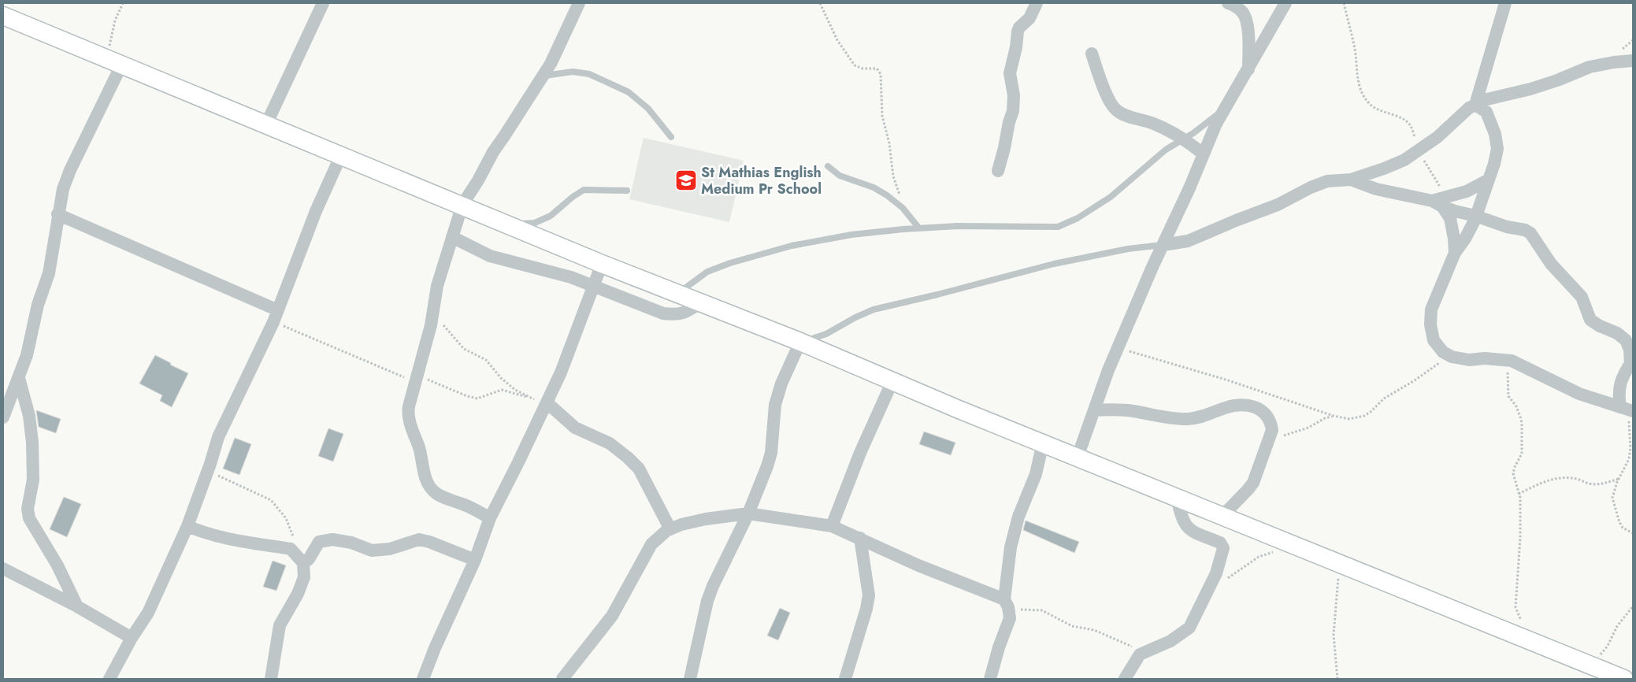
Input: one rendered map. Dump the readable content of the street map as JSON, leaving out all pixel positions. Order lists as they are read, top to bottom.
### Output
{
  "places": {
    "school or university": ["St Mathias English Medium Pr School"]
  }
}
